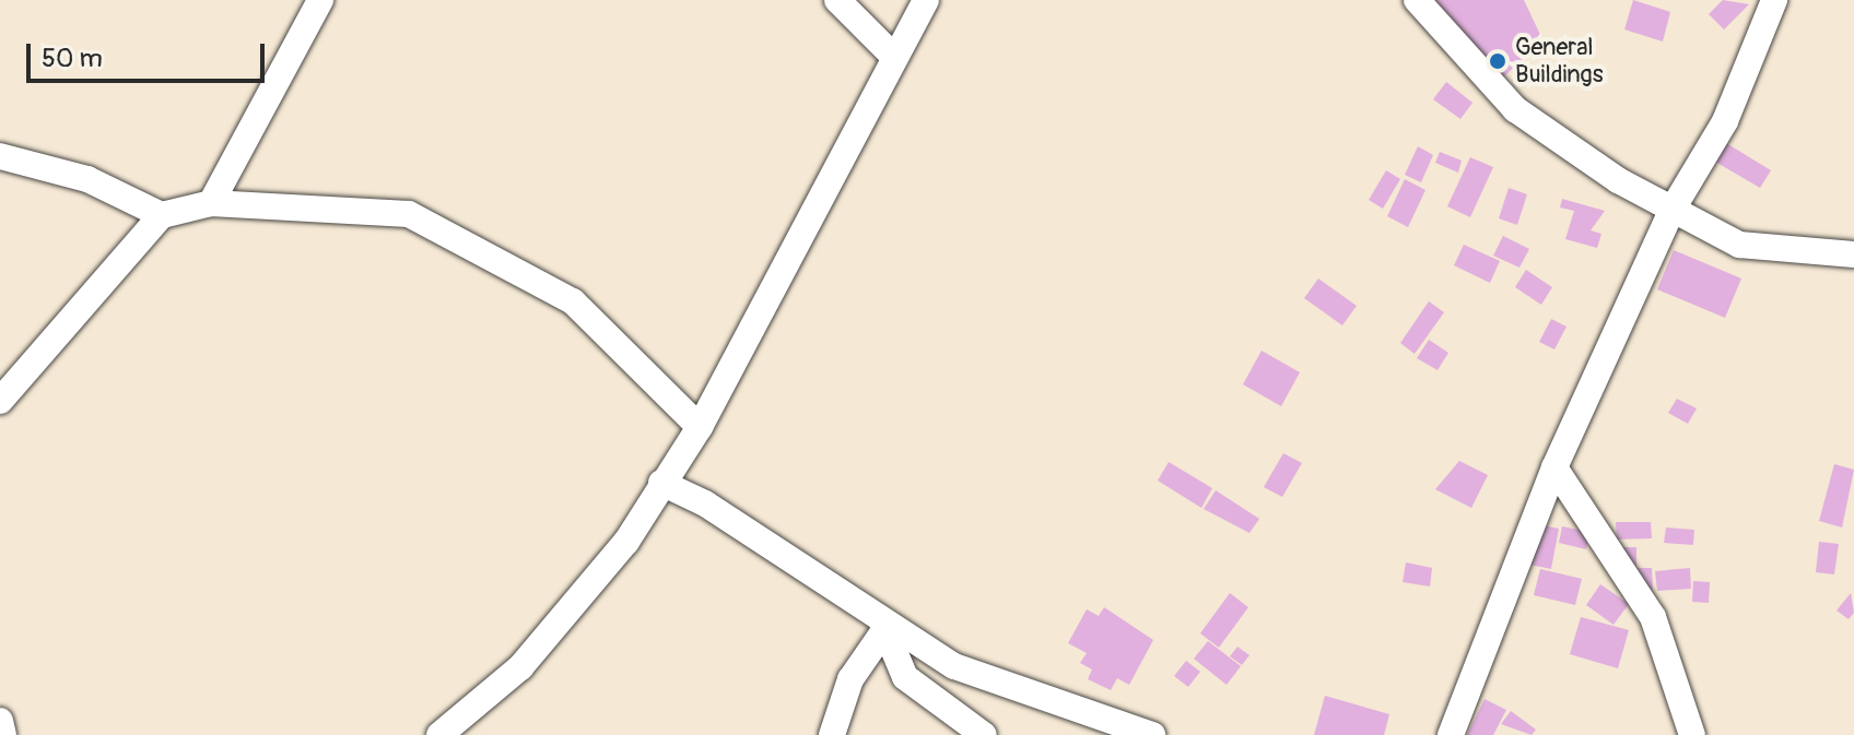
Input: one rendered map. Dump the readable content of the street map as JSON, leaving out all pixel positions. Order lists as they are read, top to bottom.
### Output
{
  "places": ["General Buildings"],
  "scale_bar": "50 m"
}
